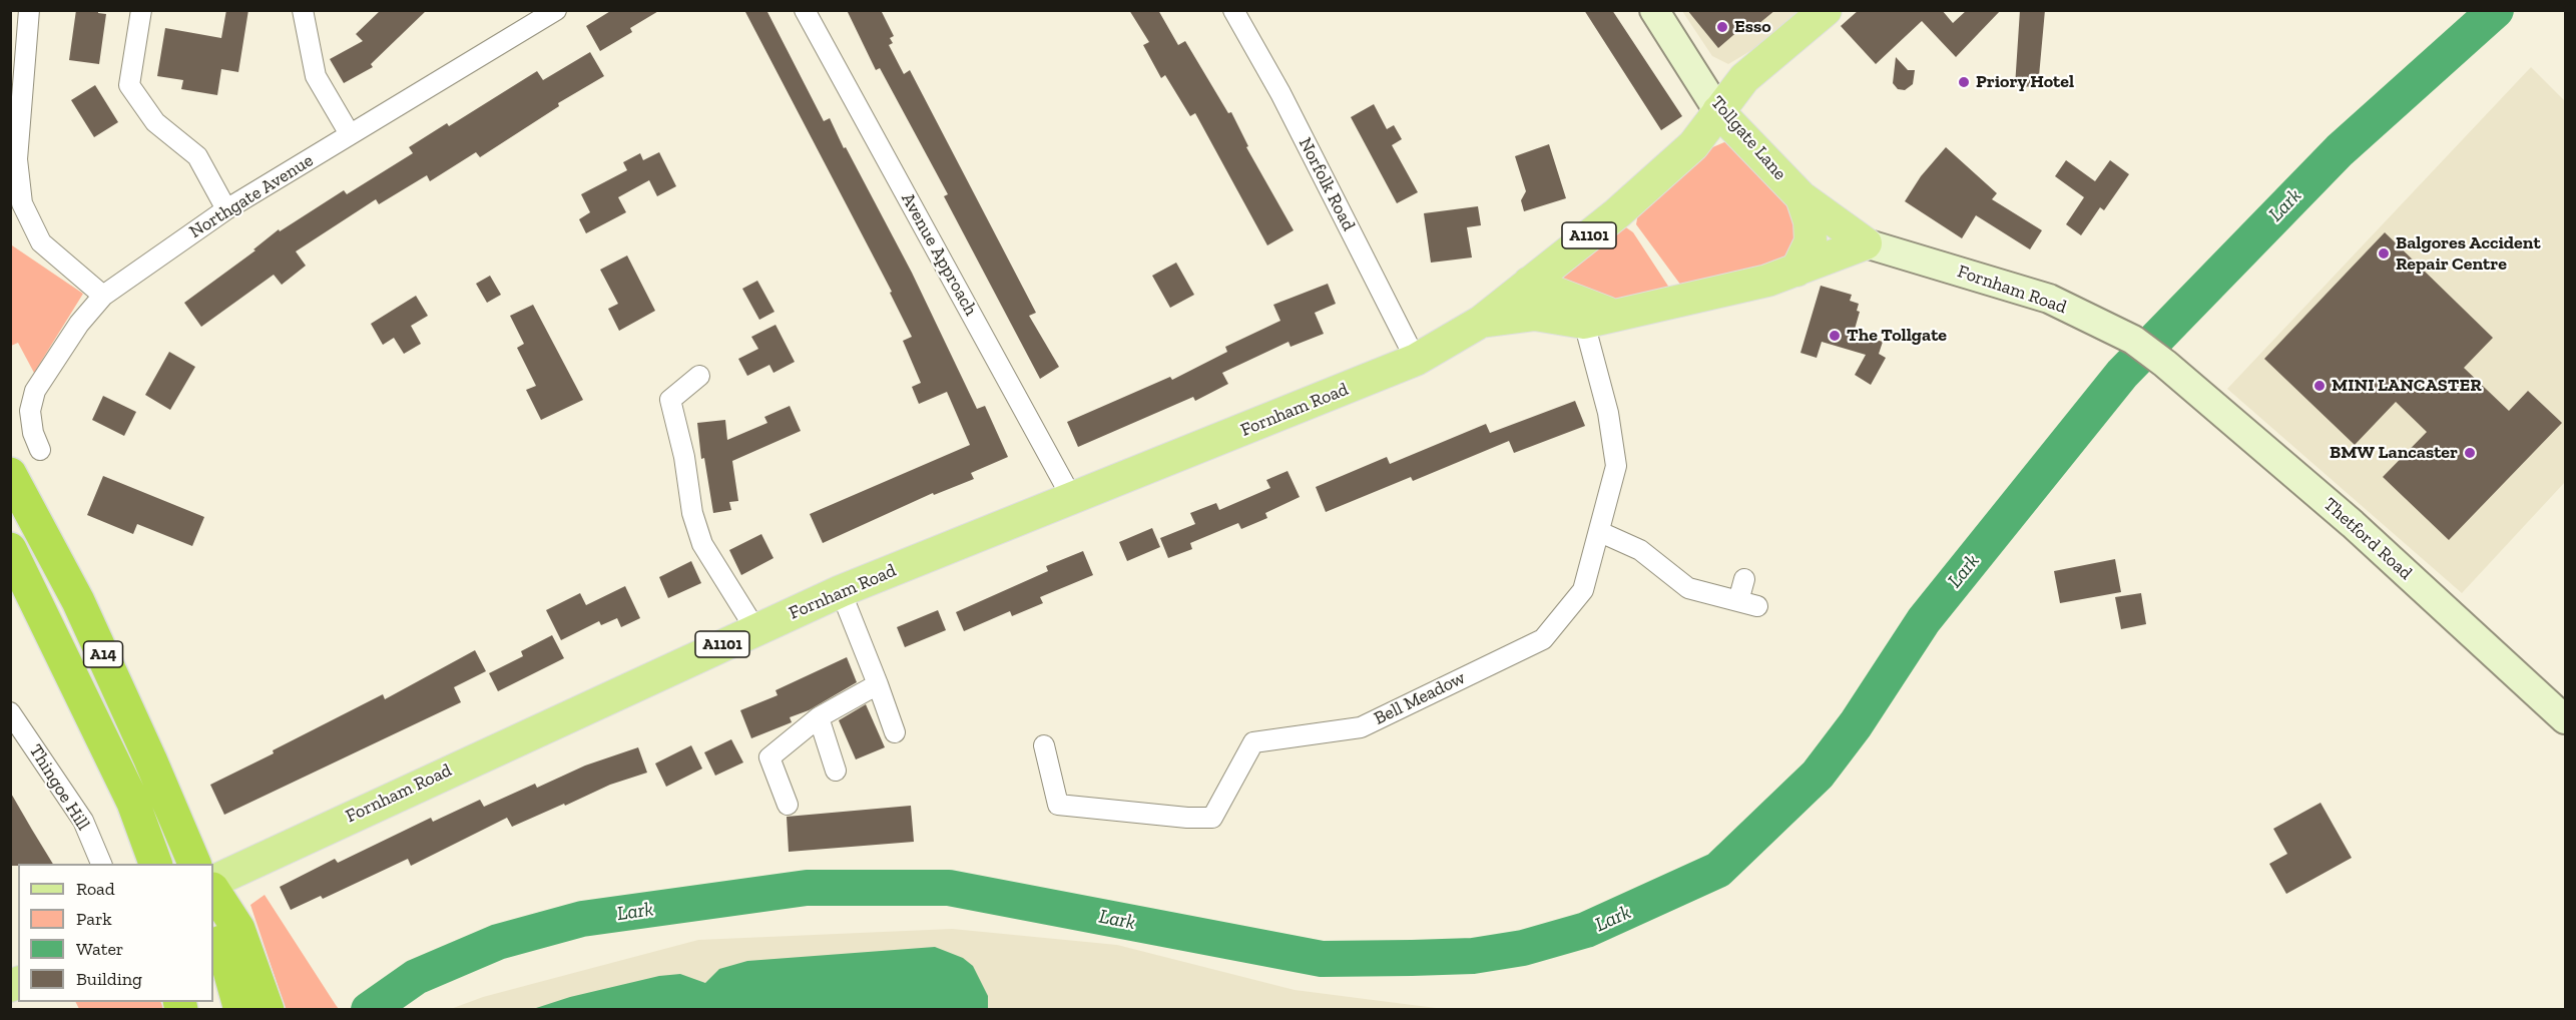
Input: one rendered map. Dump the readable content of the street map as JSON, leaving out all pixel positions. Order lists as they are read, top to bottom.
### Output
{
  "streets": {
    "highway": ["A14"],
    "main road": [
      "Tollgate Lane",
      "A1101",
      "Fornham Road",
      "Thetford Road"
    ],
    "street": [
      "Norfolk Road",
      "Northgate Avenue",
      "Avenue Approach",
      "Bell Meadow",
      "Thingoe Hill"
    ]
  },
  "crossings": [
    ["Tollgate Lane", "A1101"],
    ["Tollgate Lane", "Fornham Road"],
    ["Norfolk Road", "Fornham Road"],
    ["A1101", "Fornham Road"],
    ["Avenue Approach", "Fornham Road"],
    ["Fornham Road", "Thetford Road"],
    ["Fornham Road", "Bell Meadow"]
  ],
  "water": ["Lark"],
  "places": [
    "Esso",
    "Priory Hotel",
    "Balgores Accident Repair Centre",
    "The Tollgate",
    "MINI LANCASTER",
    "BMW Lancaster"
  ],
  "legend": [
    "Road",
    "Park",
    "Water",
    "Building"
  ]
}
